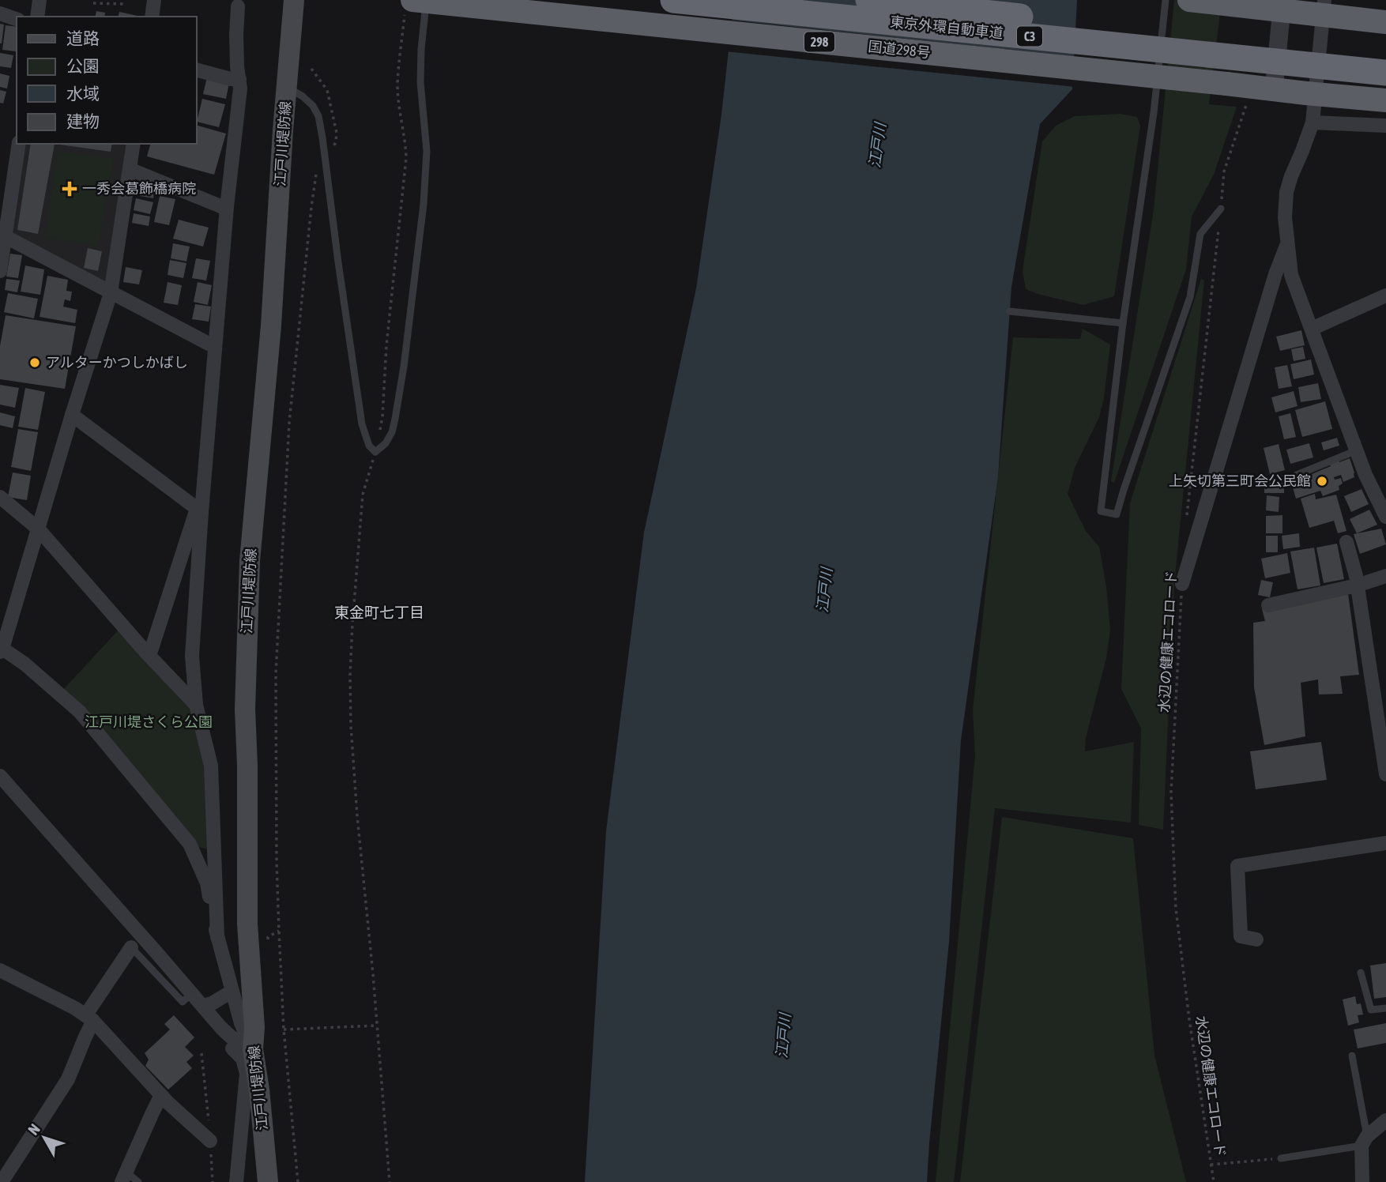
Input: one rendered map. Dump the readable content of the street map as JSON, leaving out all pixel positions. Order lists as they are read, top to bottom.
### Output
{
  "streets": {
    "highway": [
      "東京外環自動車道",
      "C3",
      "298",
      "国道298号"
    ],
    "main road": ["江戸川堤防線"],
    "path": ["水辺の健康エコロード"]
  },
  "districts": ["東金町七丁目"],
  "water": ["江戸川"],
  "parks": ["江戸川堤さくら公園"],
  "places": {
    "health": ["一秀会葛飾橋病院"],
    "other": ["アルターかつしかばし", "上矢切第三町会公民館"]
  },
  "legend": [
    "道路",
    "公園",
    "水域",
    "建物"
  ],
  "north": "top left"
}
